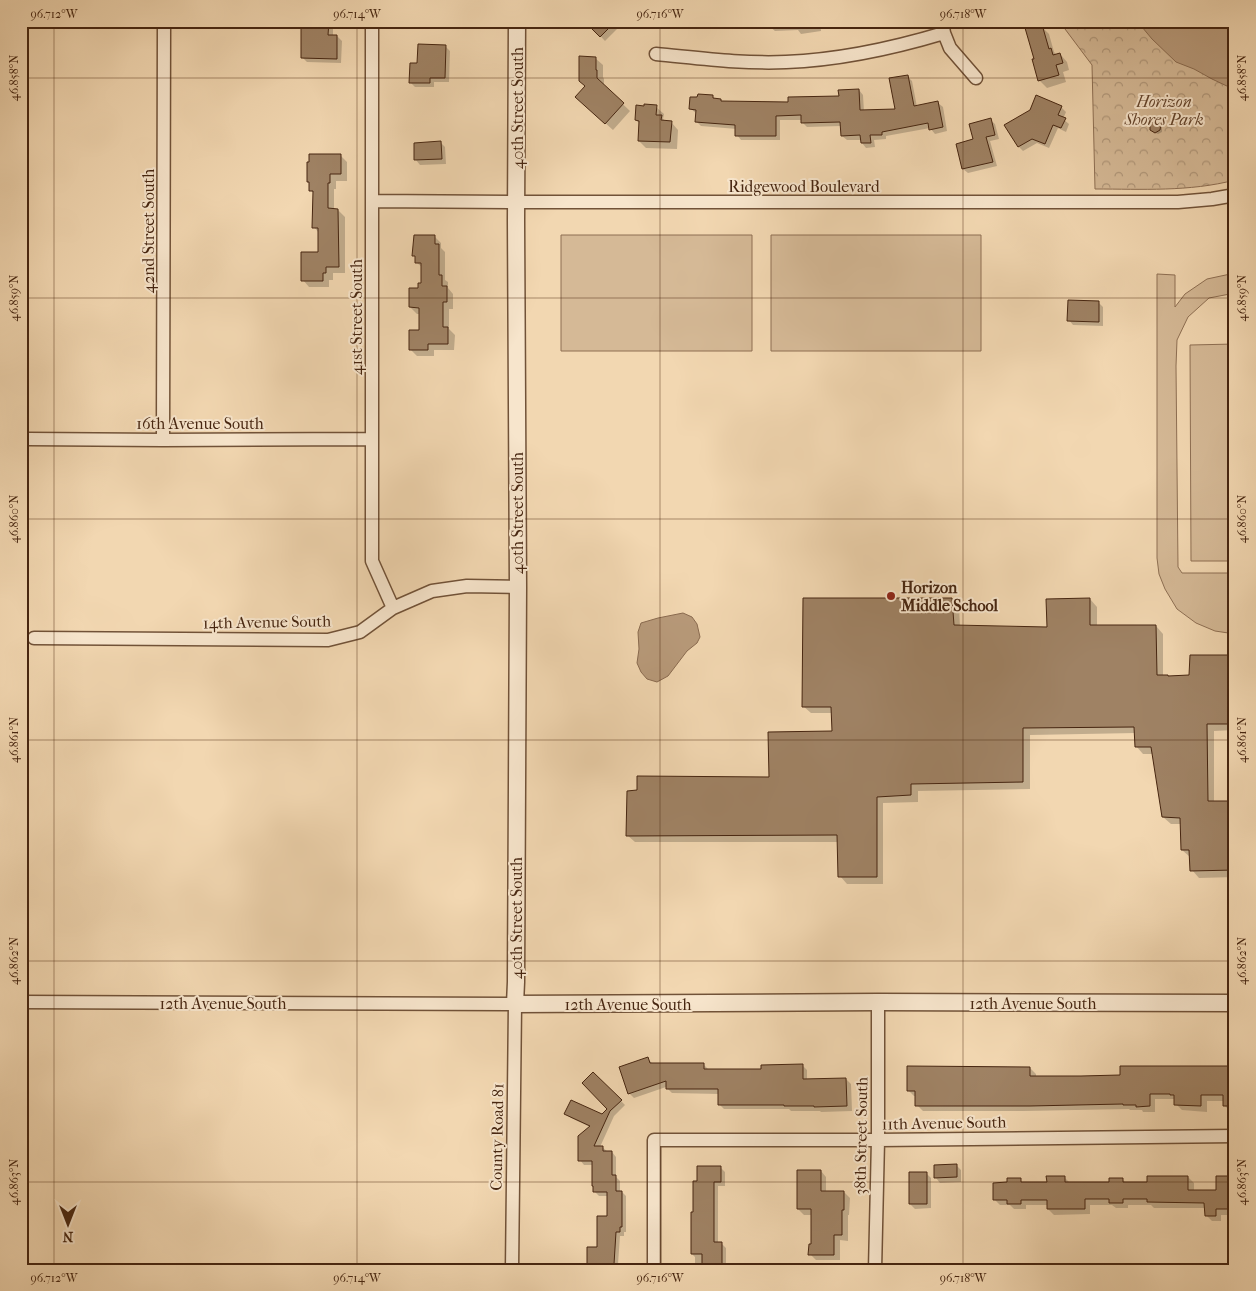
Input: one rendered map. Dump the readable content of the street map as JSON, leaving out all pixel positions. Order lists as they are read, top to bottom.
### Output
{
  "streets": {
    "street": [
      "40th Street South",
      "Ridgewood Boulevard",
      "42nd Street South",
      "41st Street South",
      "16th Avenue South",
      "14th Avenue South",
      "12th Avenue South",
      "11th Avenue South",
      "38th Street South",
      "County Road 81"
    ]
  },
  "crossings": [
    ["40th Street South", "Ridgewood Boulevard"],
    ["40th Street South", "14th Avenue South"],
    ["40th Street South", "12th Avenue South"],
    ["40th Street South", "County Road 81"],
    ["Ridgewood Boulevard", "41st Street South"],
    ["42nd Street South", "16th Avenue South"],
    ["41st Street South", "16th Avenue South"],
    ["41st Street South", "14th Avenue South"],
    ["12th Avenue South", "38th Street South"],
    ["12th Avenue South", "County Road 81"],
    ["11th Avenue South", "38th Street South"]
  ],
  "parks": ["Horizon Shores Park"],
  "places": ["Horizon Middle School"],
  "north": "bottom",
  "coordinates": [
    "96.712°W",
    "96.714°W",
    "96.716°W",
    "96.718°W",
    "46.858°N",
    "46.859°N",
    "46.860°N",
    "46.861°N",
    "46.862°N",
    "46.863°N"
  ]
}
